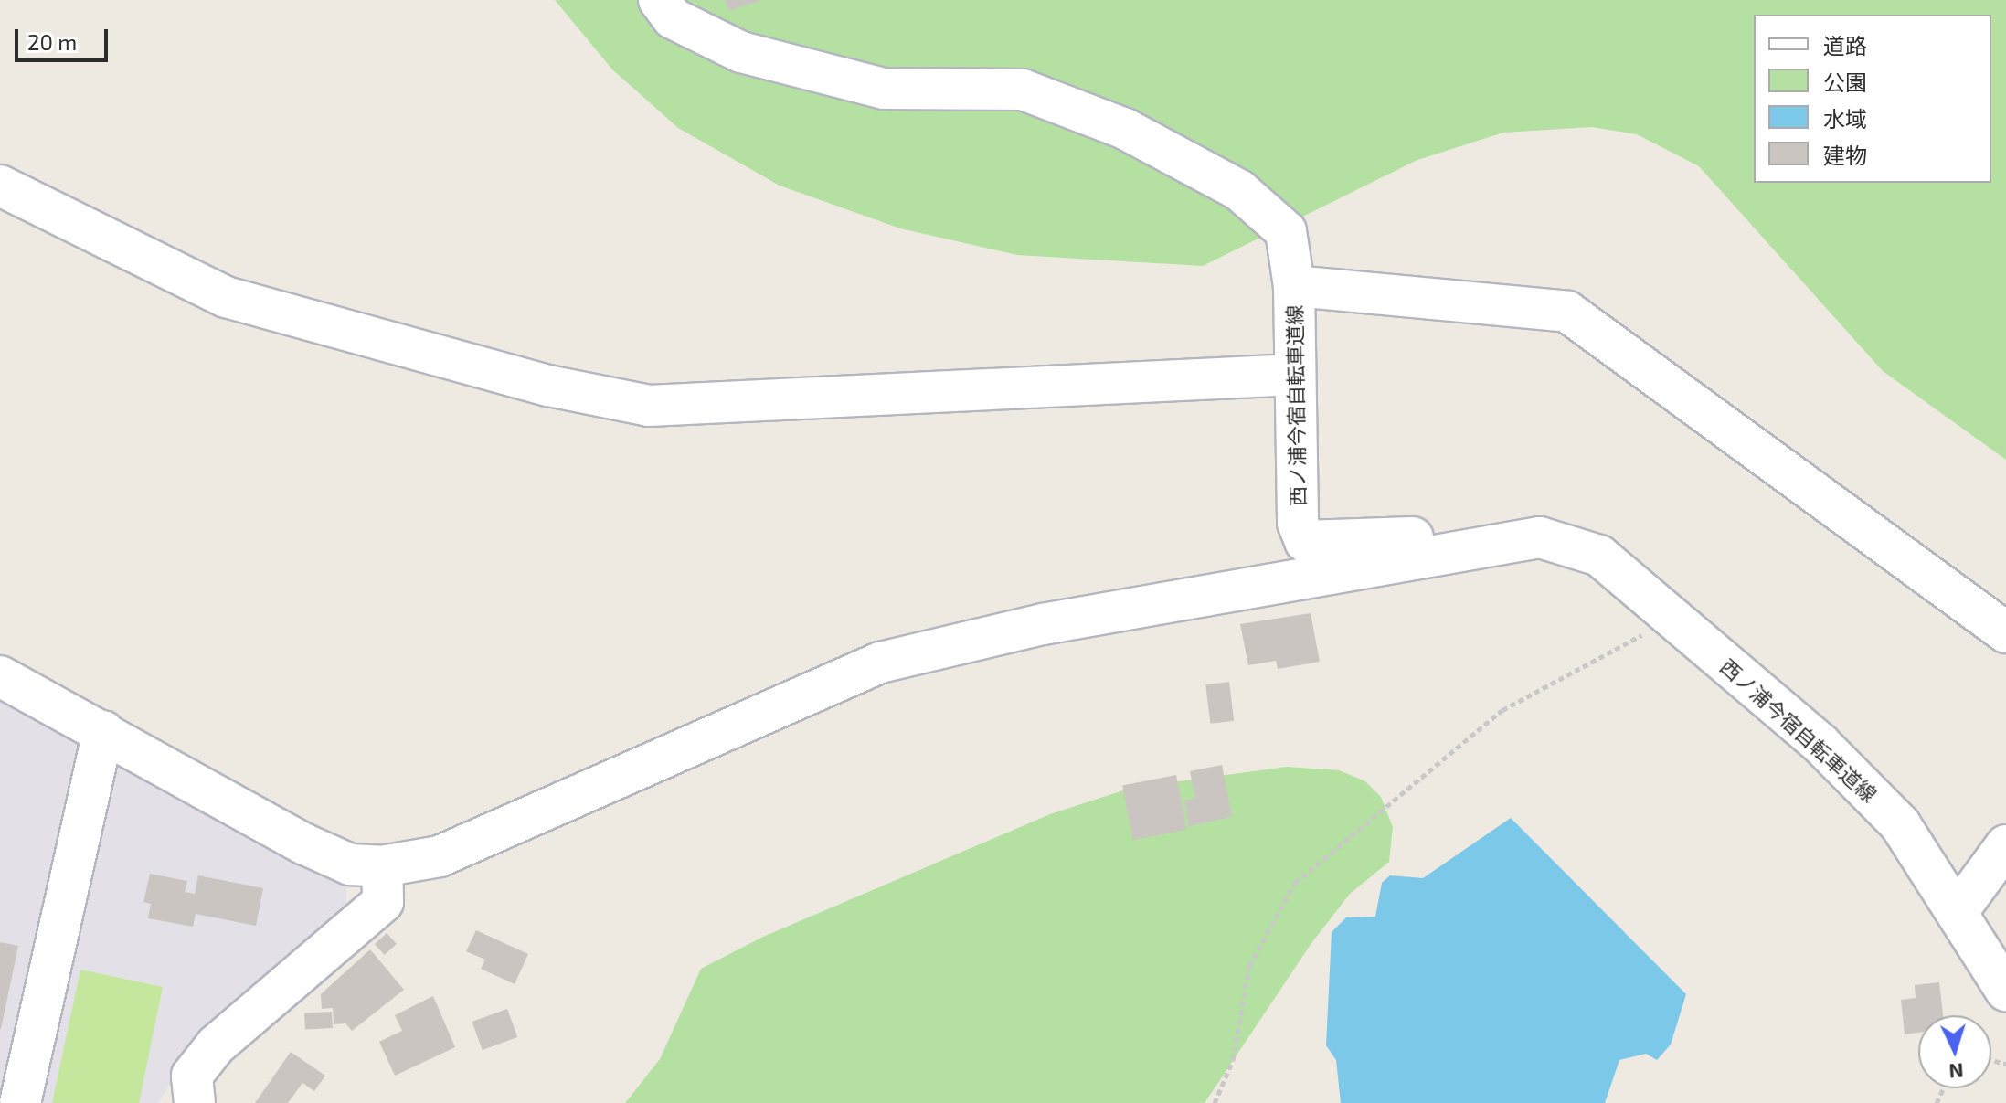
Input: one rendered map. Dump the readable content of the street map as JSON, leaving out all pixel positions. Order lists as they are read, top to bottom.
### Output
{
  "streets": {
    "street": ["西ノ浦今宿自転車道線"]
  },
  "legend": [
    "道路",
    "公園",
    "水域",
    "建物"
  ],
  "scale_bar": "20 m",
  "north": "bottom"
}
